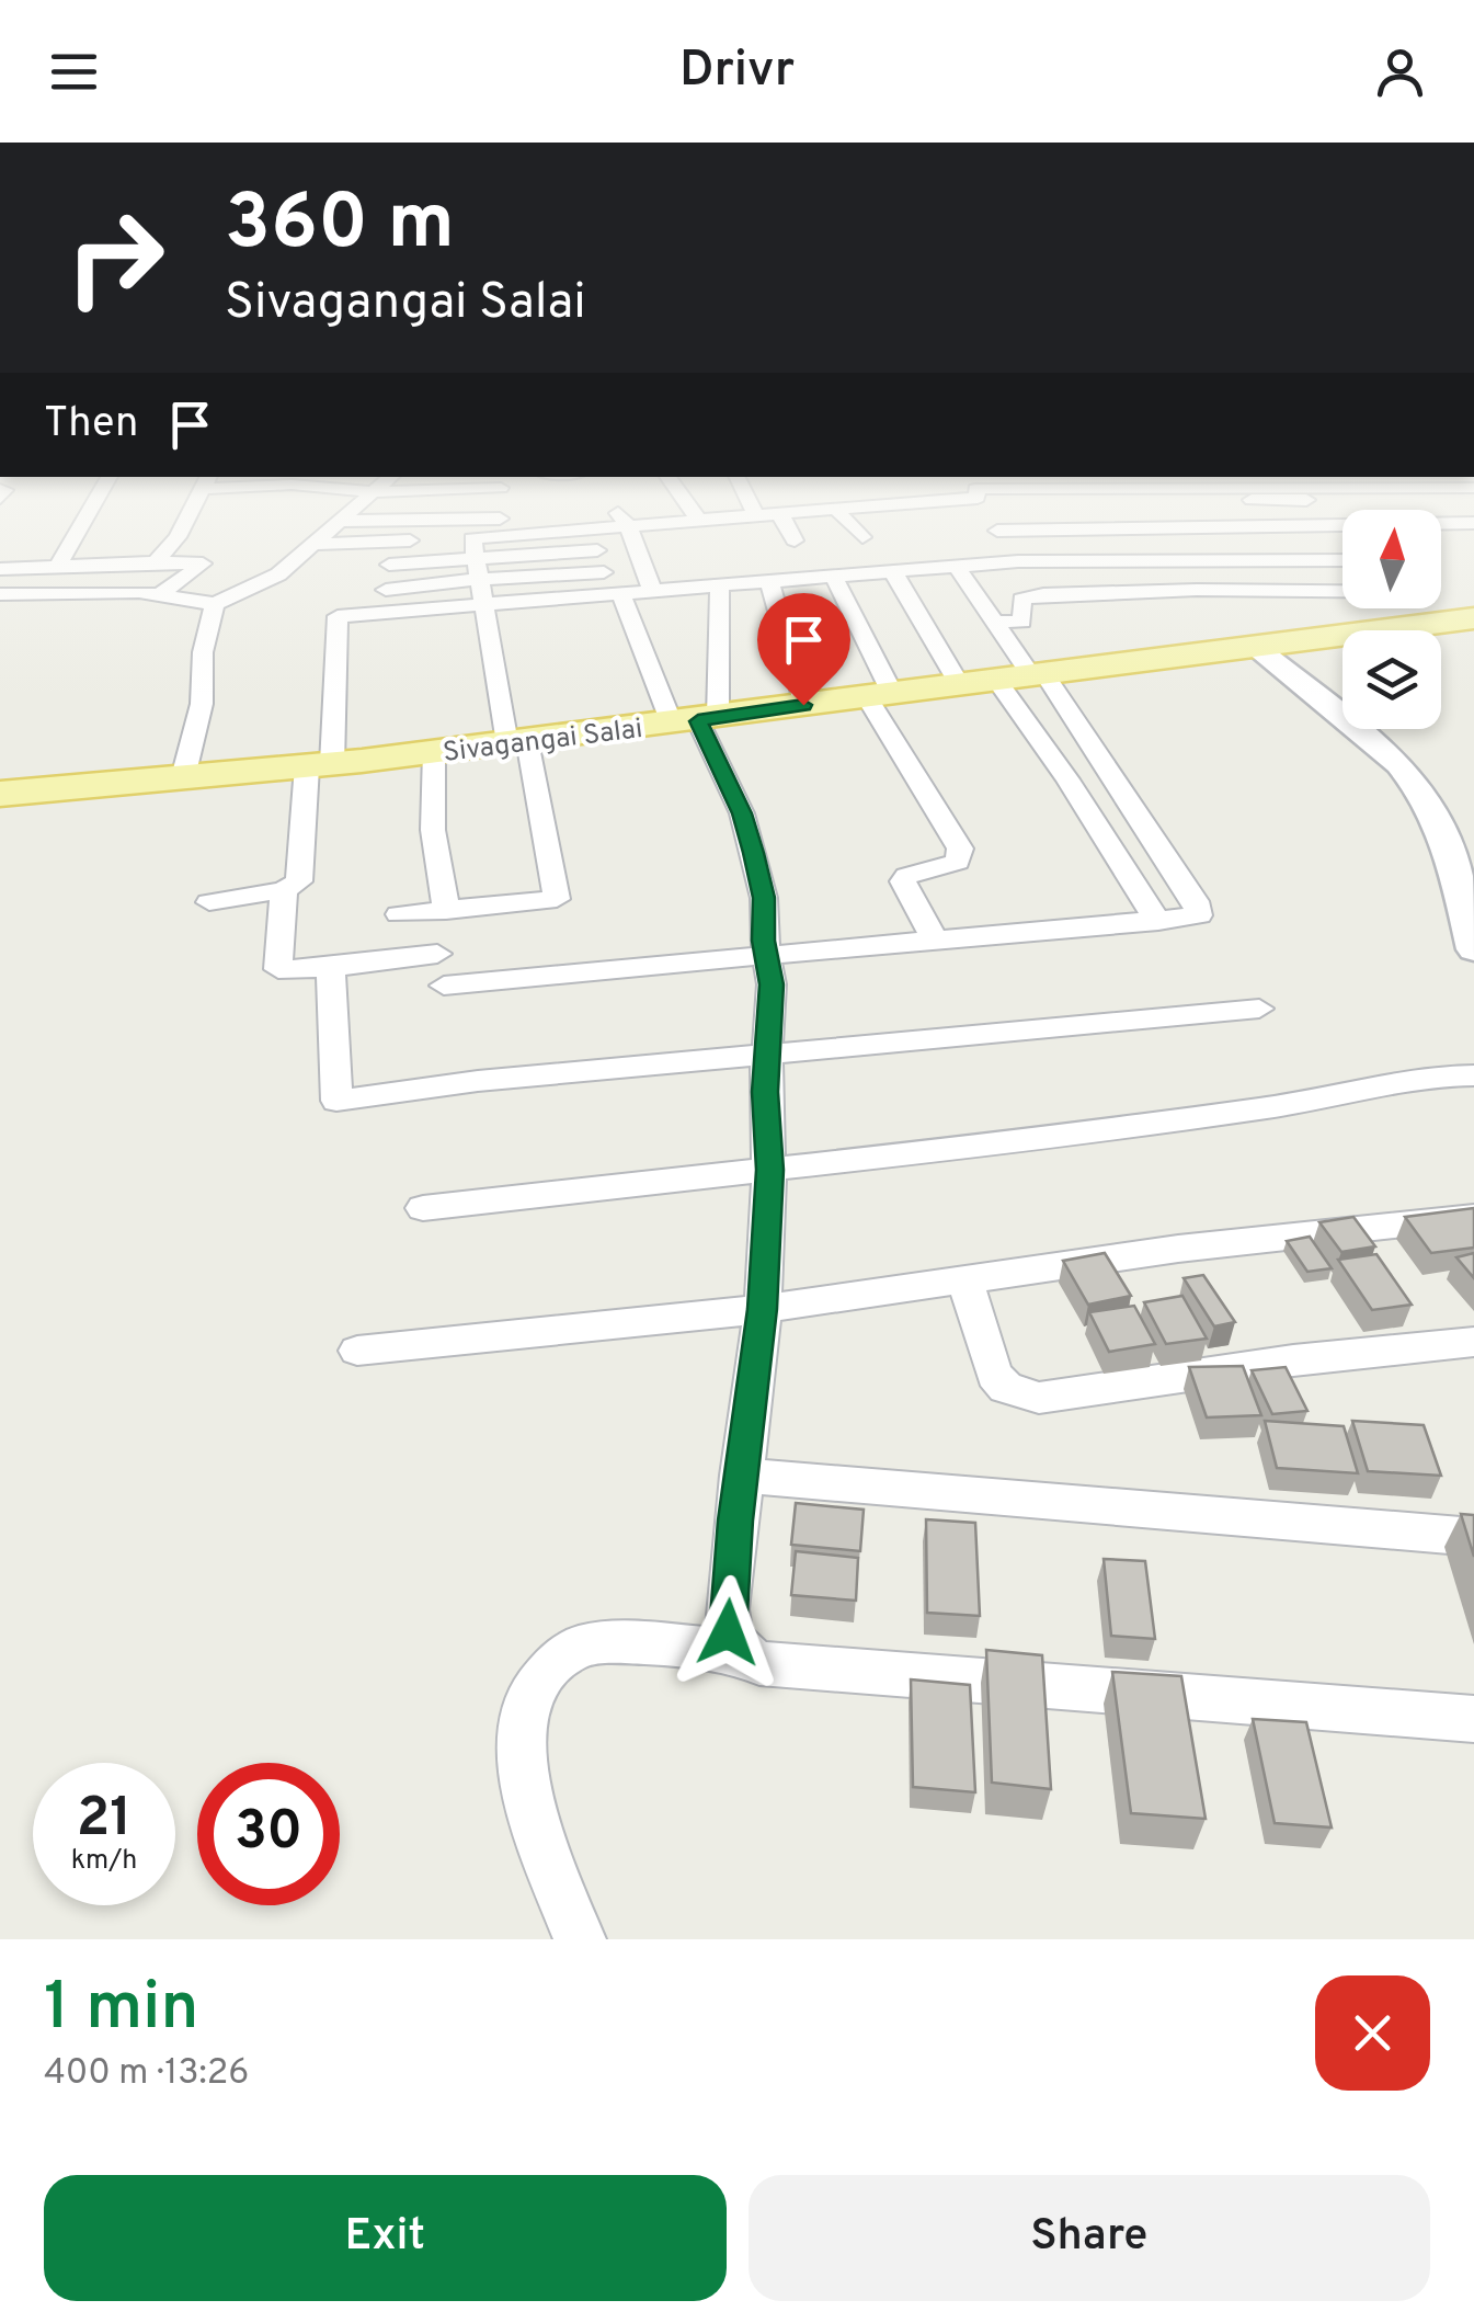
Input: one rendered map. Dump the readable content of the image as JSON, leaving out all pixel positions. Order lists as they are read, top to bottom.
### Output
{
  "streets": {
    "main road": ["Sivagangai Salai"]
  },
  "north": "top",
  "page": {
    "header": "Drivr",
    "turn": ["360 m", "Sivagangai Salai"],
    "then": "Then",
    "speed": "21 km/h",
    "limit": "30",
    "heading": ["1 min", "400 m · 13:26"],
    "buttons": ["Exit", "Share"]
  }
}
